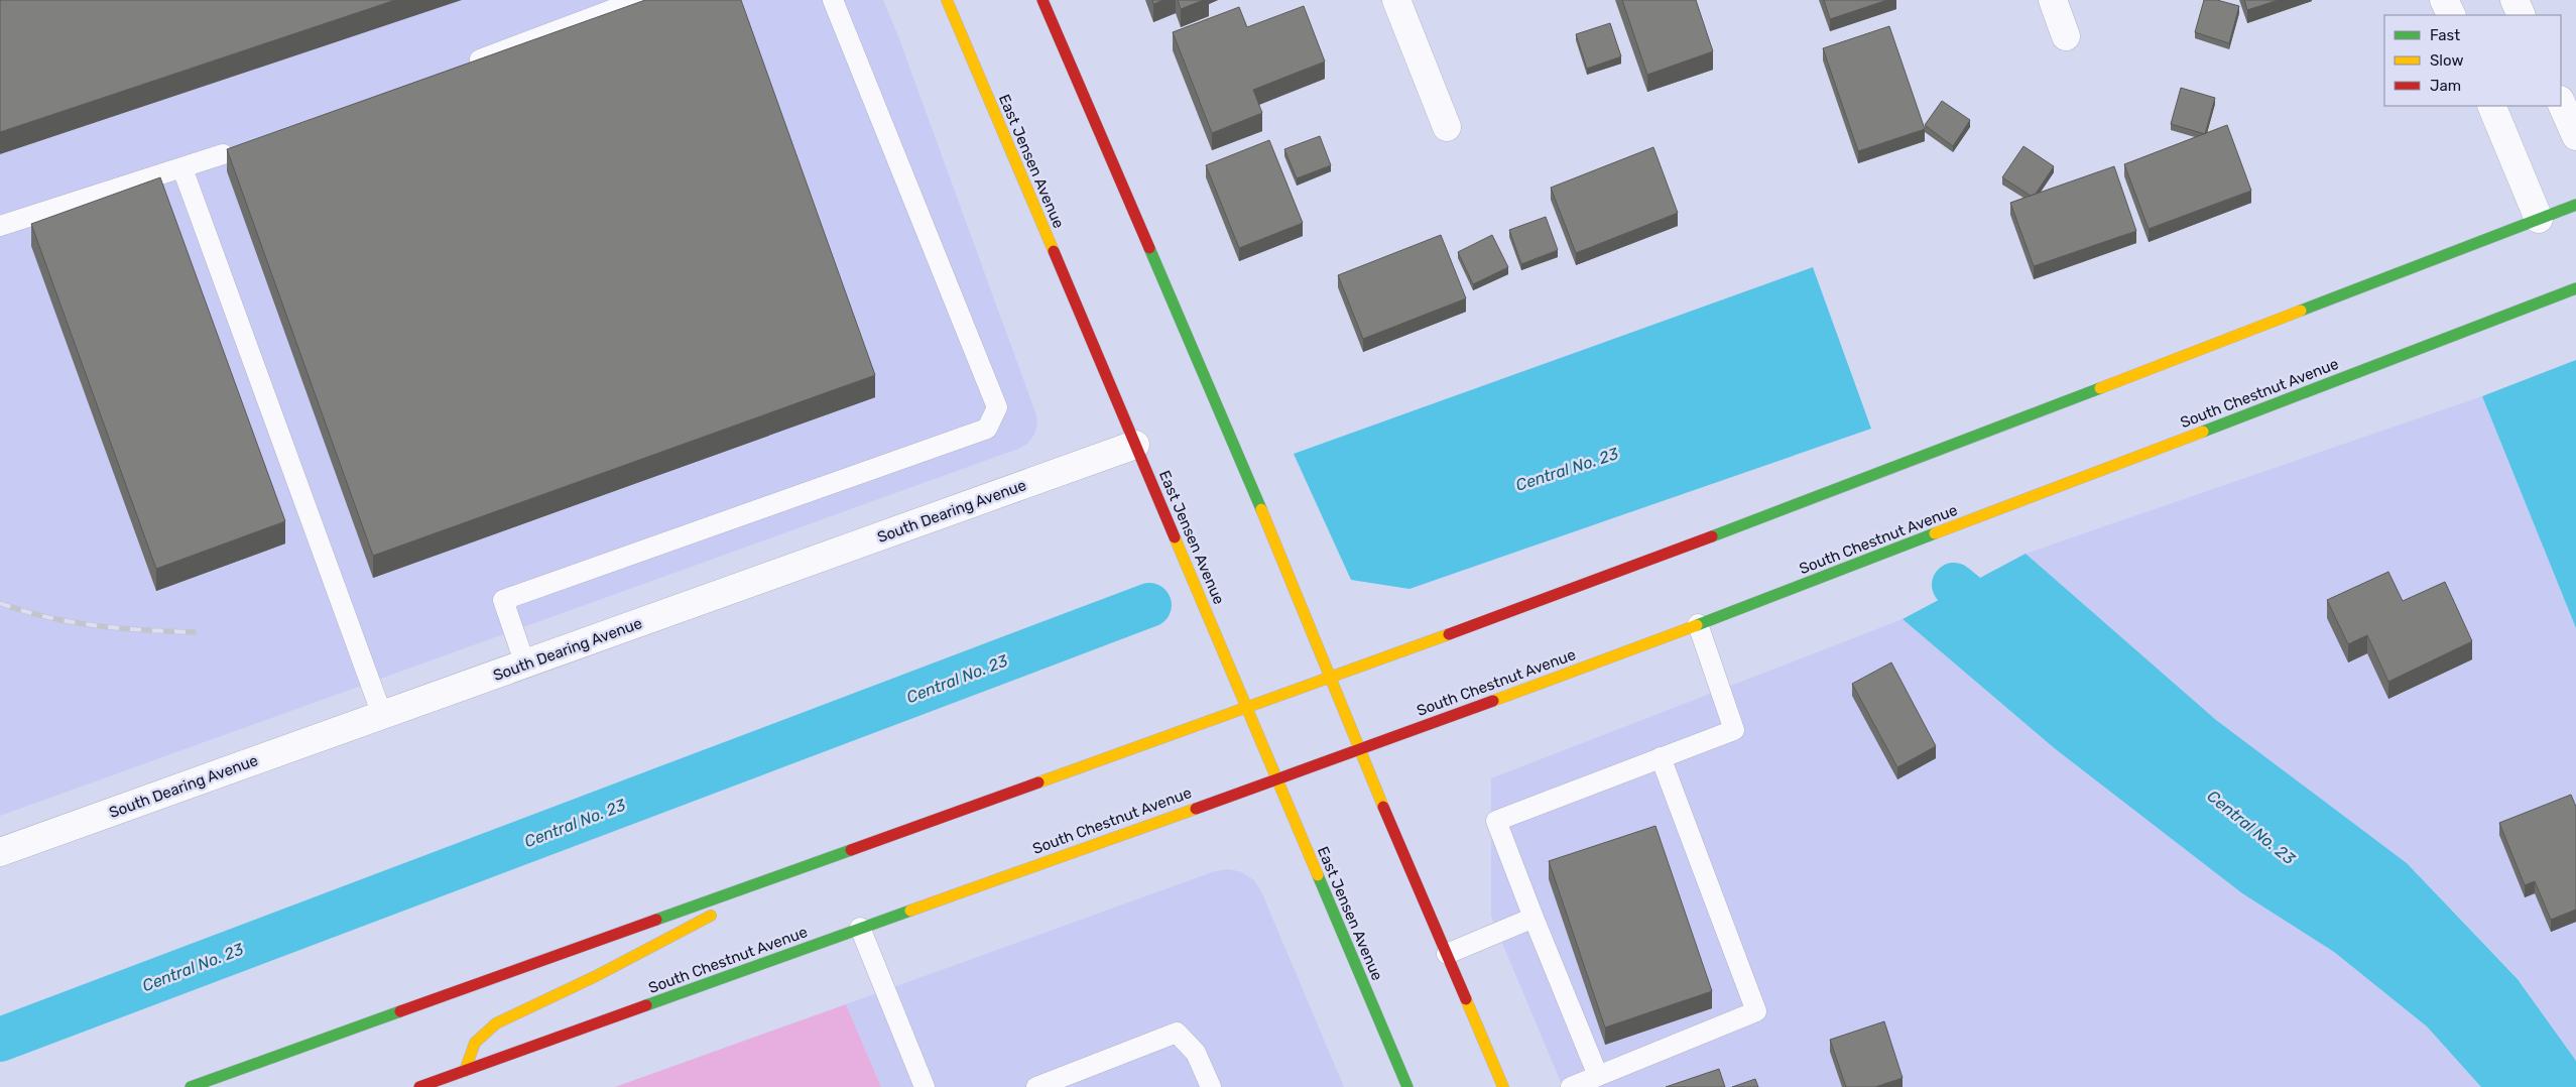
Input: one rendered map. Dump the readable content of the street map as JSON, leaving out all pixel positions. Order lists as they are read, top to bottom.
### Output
{
  "streets": {
    "main road": ["East Jensen Avenue", "South Chestnut Avenue"],
    "street": ["South Dearing Avenue"]
  },
  "crossings": [
    ["East Jensen Avenue", "South Chestnut Avenue"],
    ["East Jensen Avenue", "South Dearing Avenue"]
  ],
  "water": ["Central No. 23"],
  "legend": ["Fast", "Slow", "Jam"]
}
